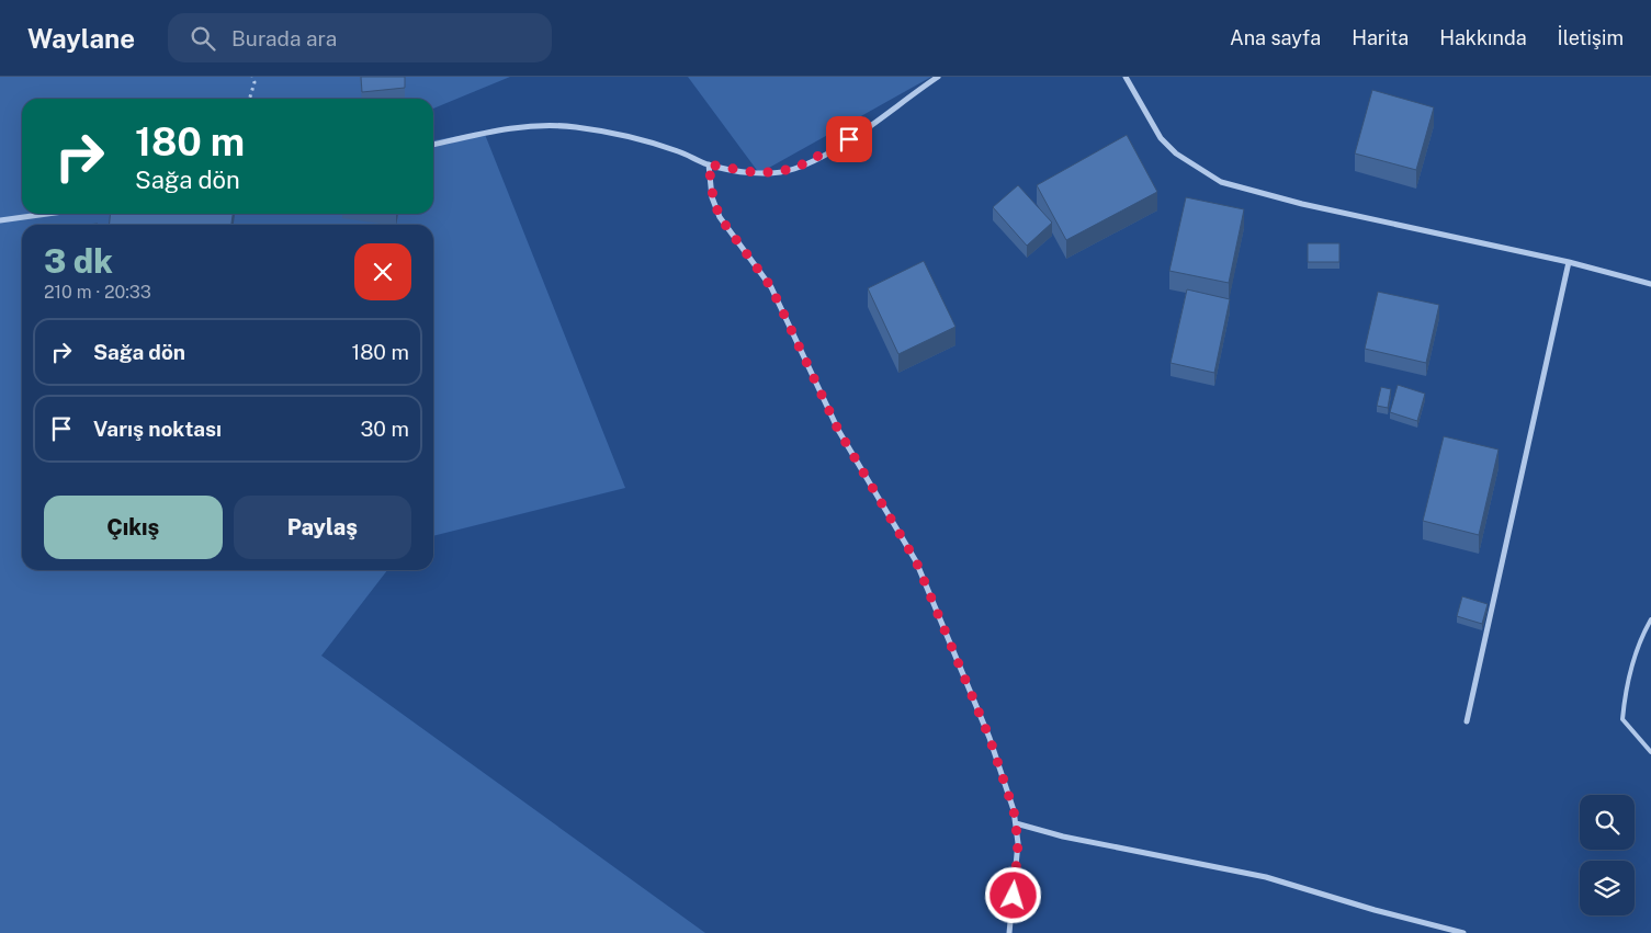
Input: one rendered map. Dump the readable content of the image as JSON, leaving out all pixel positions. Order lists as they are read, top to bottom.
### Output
{
  "page": {
    "header": "Waylane",
    "search": "Burada ara",
    "nav": [
      "Ana sayfa",
      "Harita",
      "Hakkında",
      "İletişim"
    ],
    "turn": ["180 m", "Sağa dön"],
    "heading": ["3 dk", "210 m · 20:33"],
    "list": [
      {
        "name": "Sağa dön",
        "value": "180 m"
      },
      {
        "name": "Varış noktası",
        "value": "30 m"
      }
    ],
    "buttons": ["Çıkış", "Paylaş"]
  }
}
